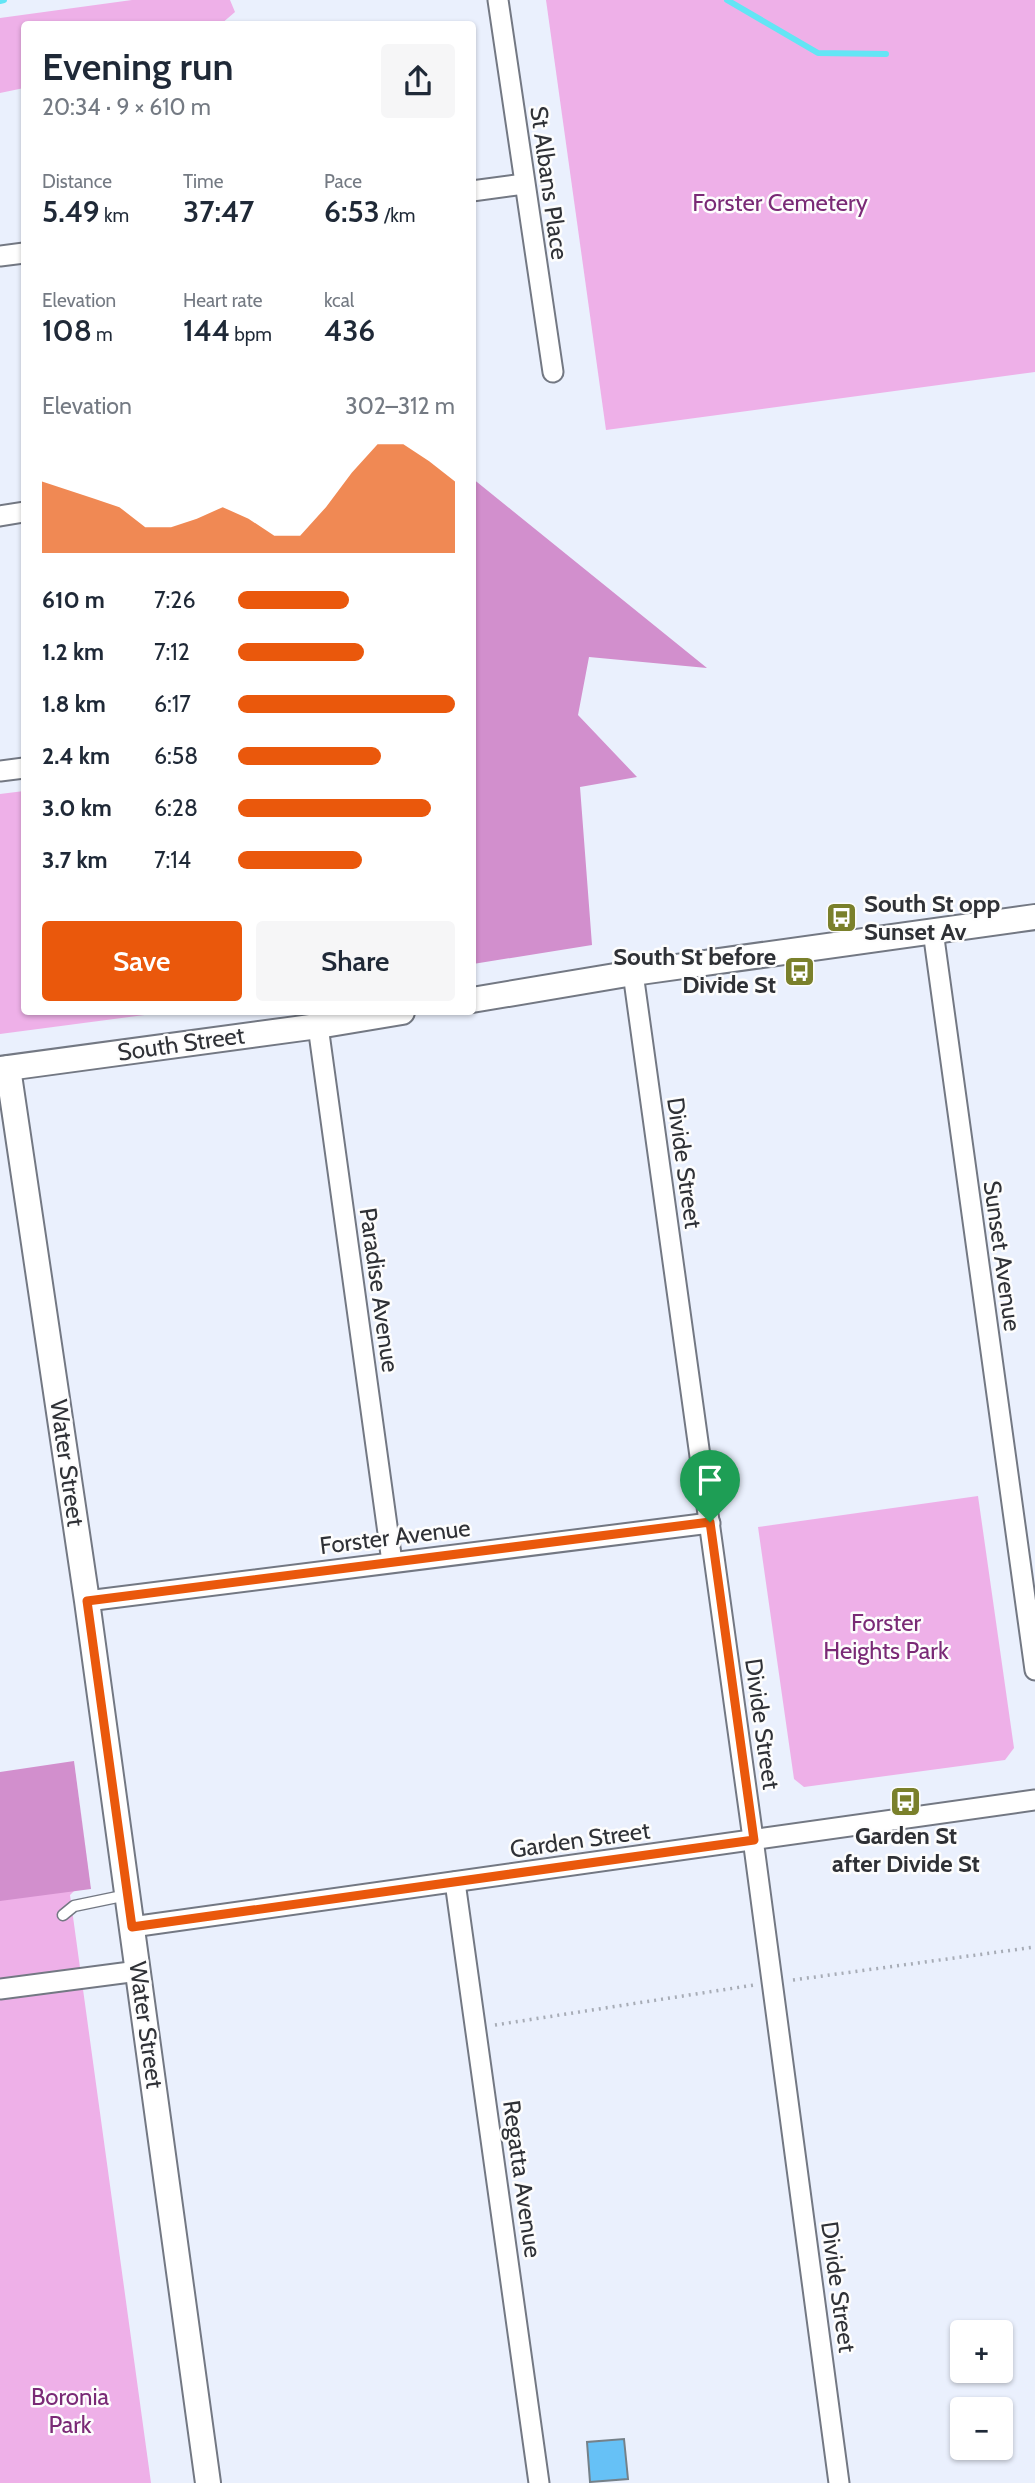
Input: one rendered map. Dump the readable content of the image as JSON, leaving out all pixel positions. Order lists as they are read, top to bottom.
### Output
{
  "streets": {
    "street": [
      "St Albans Place",
      "South Street",
      "Divide Street",
      "Sunset Avenue",
      "Paradise Avenue",
      "Water Street",
      "Forster Avenue",
      "Garden Street",
      "Regatta Avenue"
    ]
  },
  "crossings": [
    ["South Street", "Paradise Avenue"],
    ["South Street", "Water Street"],
    ["Divide Street", "Forster Avenue"],
    ["Divide Street", "Garden Street"],
    ["Paradise Avenue", "Forster Avenue"],
    ["Water Street", "Forster Avenue"],
    ["Water Street", "Garden Street"],
    ["Garden Street", "Regatta Avenue"]
  ],
  "parks": ["Forster Cemetery", "Forster Heights Park", "Boronia Park"],
  "places": {
    "bus stop": ["South St opp Sunset Av", "South St before Divide St", "Garden St after Divide St"]
  },
  "page": {
    "heading": ["Evening run", "20:34 · 9 × 610 m"],
    "stats": [
      ["Distance", "5.49 km"],
      ["Time", "37:47"],
      ["Pace", "6:53 /km"],
      ["Elevation", "108 m"],
      ["Heart rate", "144 bpm"],
      ["kcal", "436"]
    ],
    "chart": ["Elevation", "302–312 m"],
    "list": [
      {
        "name": "610 m",
        "note": "7:26"
      },
      {
        "name": "1.2 km",
        "note": "7:12"
      },
      {
        "name": "1.8 km",
        "note": "6:17"
      },
      {
        "name": "2.4 km",
        "note": "6:58"
      },
      {
        "name": "3.0 km",
        "note": "6:28"
      },
      {
        "name": "3.7 km",
        "note": "7:14"
      }
    ],
    "buttons": ["Save", "Share"],
    "map_buttons": ["+", "−"]
  }
}
